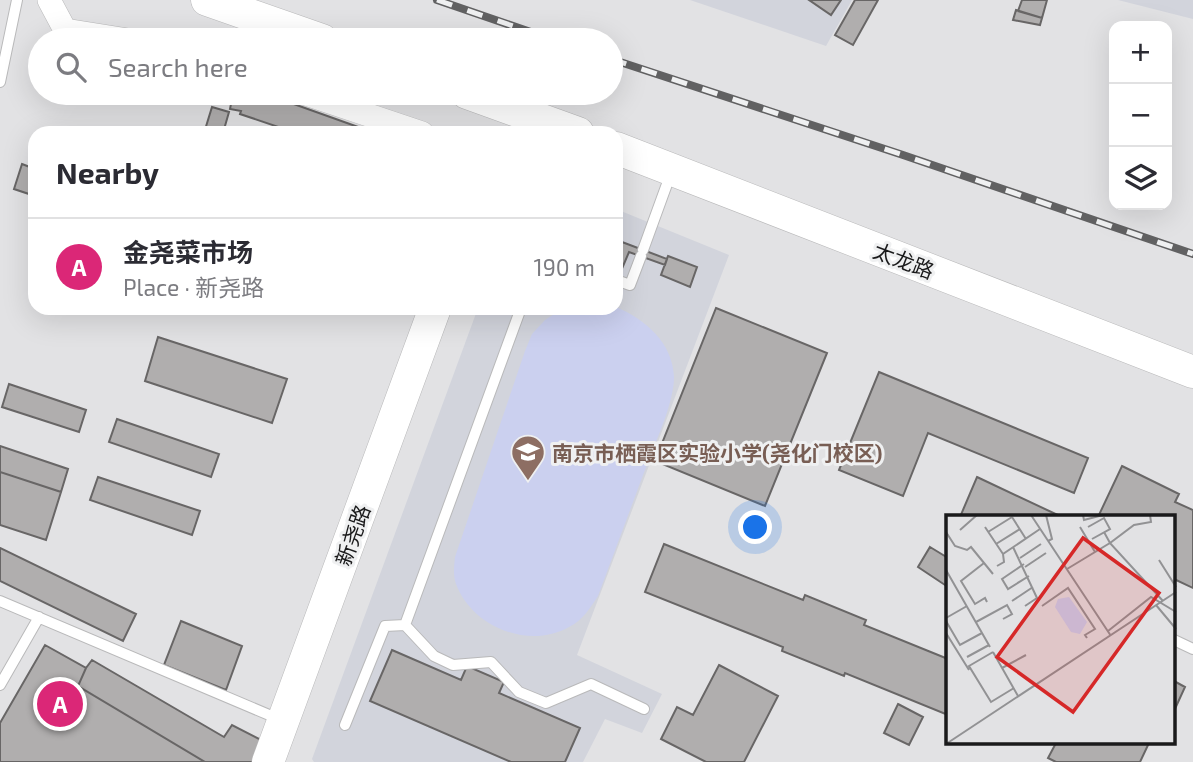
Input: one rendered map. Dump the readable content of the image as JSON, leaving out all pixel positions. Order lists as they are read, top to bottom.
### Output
{
  "streets": {
    "street": ["太龙路", "新尧路"]
  },
  "places": {
    "school or university": ["南京市栖霞区实验小学(尧化门校区)"]
  },
  "page": {
    "map_buttons": ["+", "−"],
    "search": "Search here",
    "heading": "Nearby",
    "list": [
      {
        "mark": "A",
        "name": "金尧菜市场",
        "note": "Place · 新尧路",
        "value": "190 m"
      }
    ],
    "pins": "A"
  }
}
